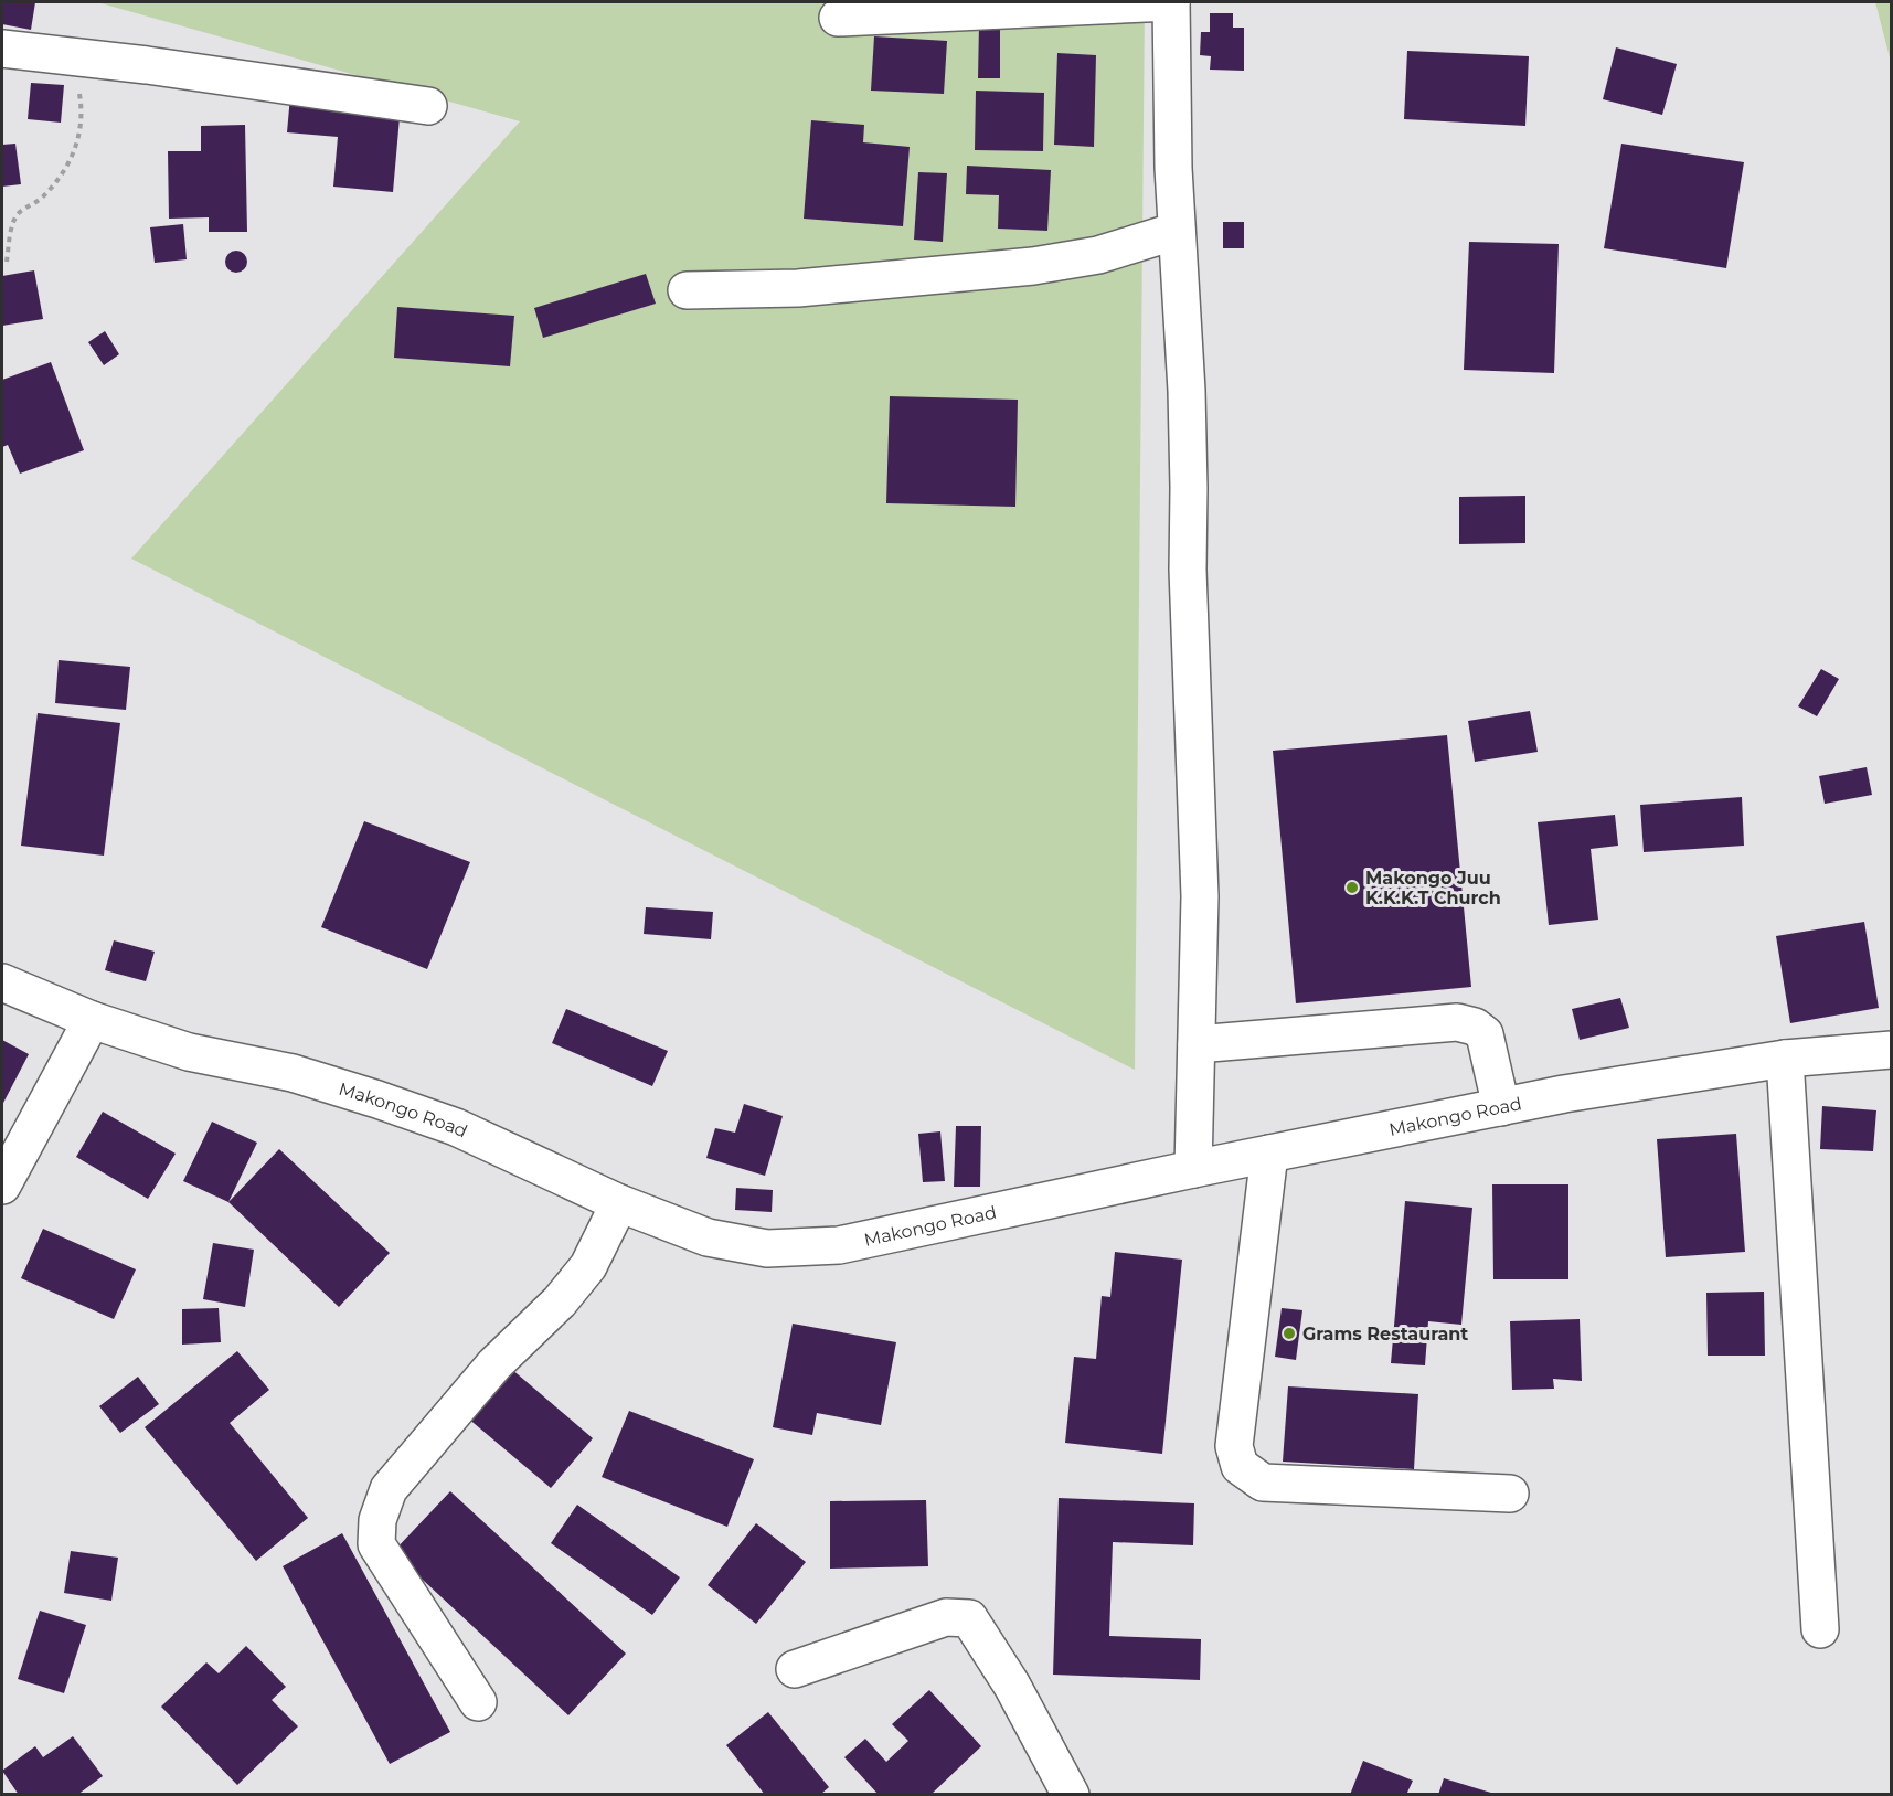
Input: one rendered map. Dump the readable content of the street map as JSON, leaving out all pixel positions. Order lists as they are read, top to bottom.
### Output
{
  "streets": {
    "street": ["Makongo Road"]
  },
  "places": ["Makongo Juu K.K.K.T Church", "Grams Restaurant"]
}
